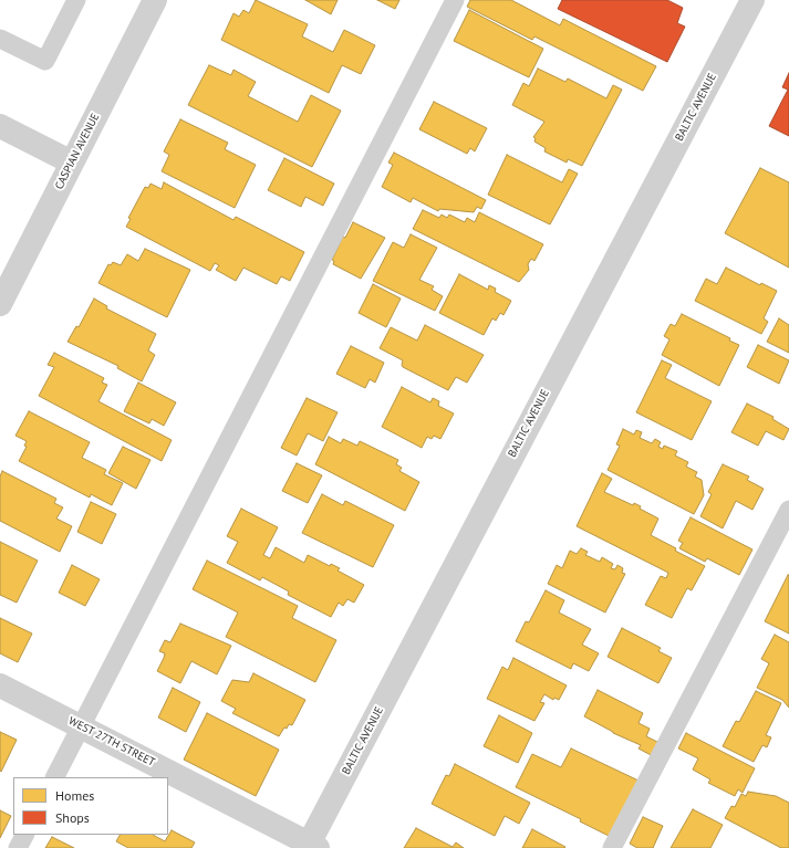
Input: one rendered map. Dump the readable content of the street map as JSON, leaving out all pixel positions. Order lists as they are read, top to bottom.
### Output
{
  "streets": {
    "street": ["BALTIC AVENUE", "CASPIAN AVENUE", "WEST 27TH STREET"]
  },
  "crossings": [
    ["BALTIC AVENUE", "WEST 27TH STREET"]
  ],
  "legend": ["Homes", "Shops"]
}
